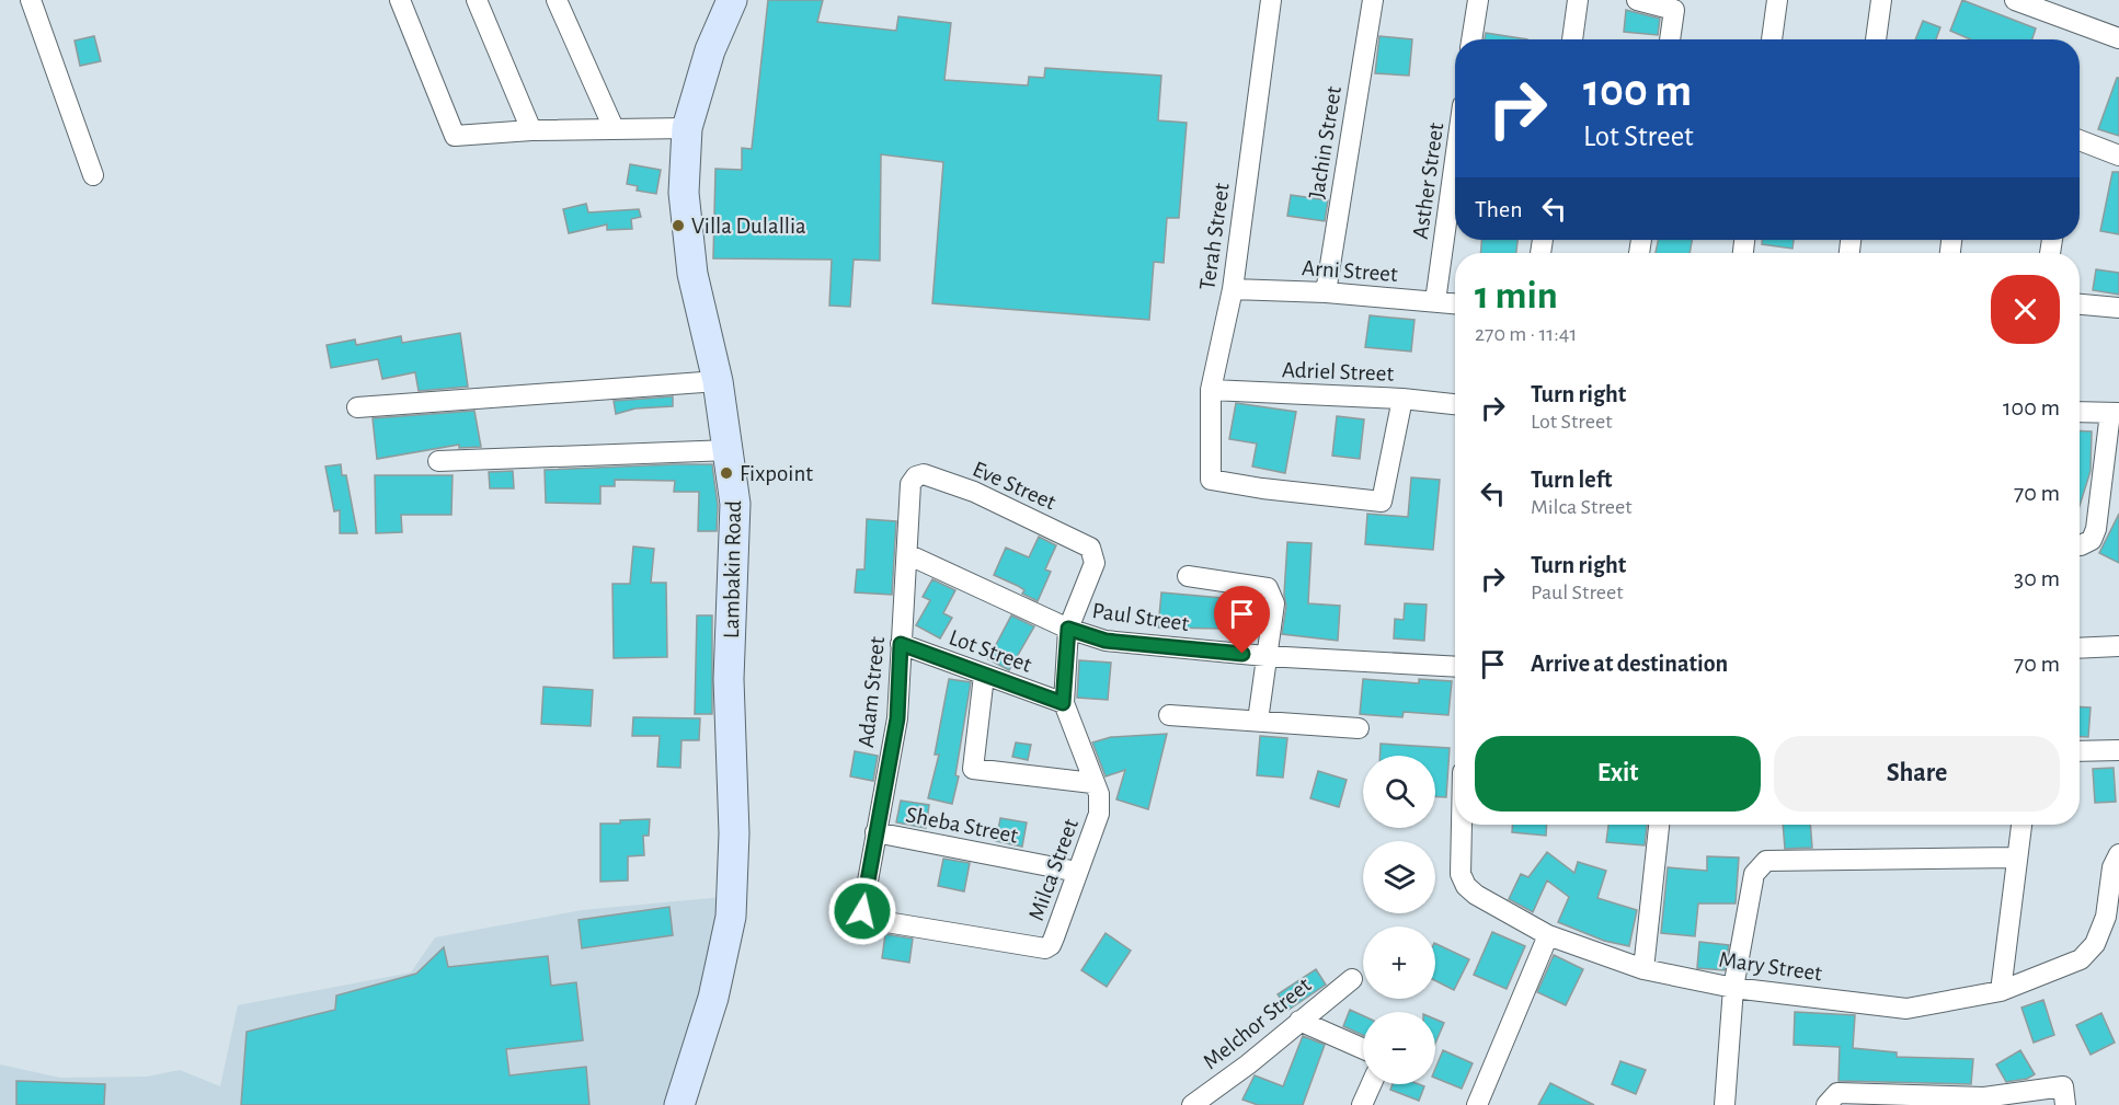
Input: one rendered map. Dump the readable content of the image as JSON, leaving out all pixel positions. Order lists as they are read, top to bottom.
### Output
{
  "streets": {
    "main road": ["Lambakin Road"],
    "street": [
      "Jachin Street",
      "Asther Street",
      "Terah Street",
      "Arni Street",
      "Adriel Street",
      "Eve Street",
      "Paul Street",
      "Lot Street",
      "Adam Street",
      "Sheba Street",
      "Milca Street",
      "Mary Street",
      "Melchor Street"
    ]
  },
  "crossings": [
    ["Jachin Street", "Arni Street"],
    ["Asther Street", "Arni Street"],
    ["Terah Street", "Arni Street"],
    ["Terah Street", "Adriel Street"],
    ["Eve Street", "Adam Street"],
    ["Eve Street", "Milca Street"],
    ["Paul Street", "Adam Street"],
    ["Paul Street", "Milca Street"],
    ["Lot Street", "Adam Street"],
    ["Lot Street", "Milca Street"],
    ["Adam Street", "Sheba Street"],
    ["Adam Street", "Milca Street"],
    ["Sheba Street", "Milca Street"]
  ],
  "places": ["Villa Dulallia", "Fixpoint"],
  "page": {
    "turn": ["100 m", "Lot Street"],
    "then": "Then",
    "heading": ["1 min", "270 m · 11:41"],
    "list": [
      {
        "name": "Turn right",
        "note": "Lot Street",
        "value": "100 m"
      },
      {
        "name": "Turn left",
        "note": "Milca Street",
        "value": "70 m"
      },
      {
        "name": "Turn right",
        "note": "Paul Street",
        "value": "30 m"
      },
      {
        "name": "Arrive at destination",
        "value": "70 m"
      }
    ],
    "buttons": ["Exit", "Share"],
    "map_buttons": ["+", "−"]
  }
}
